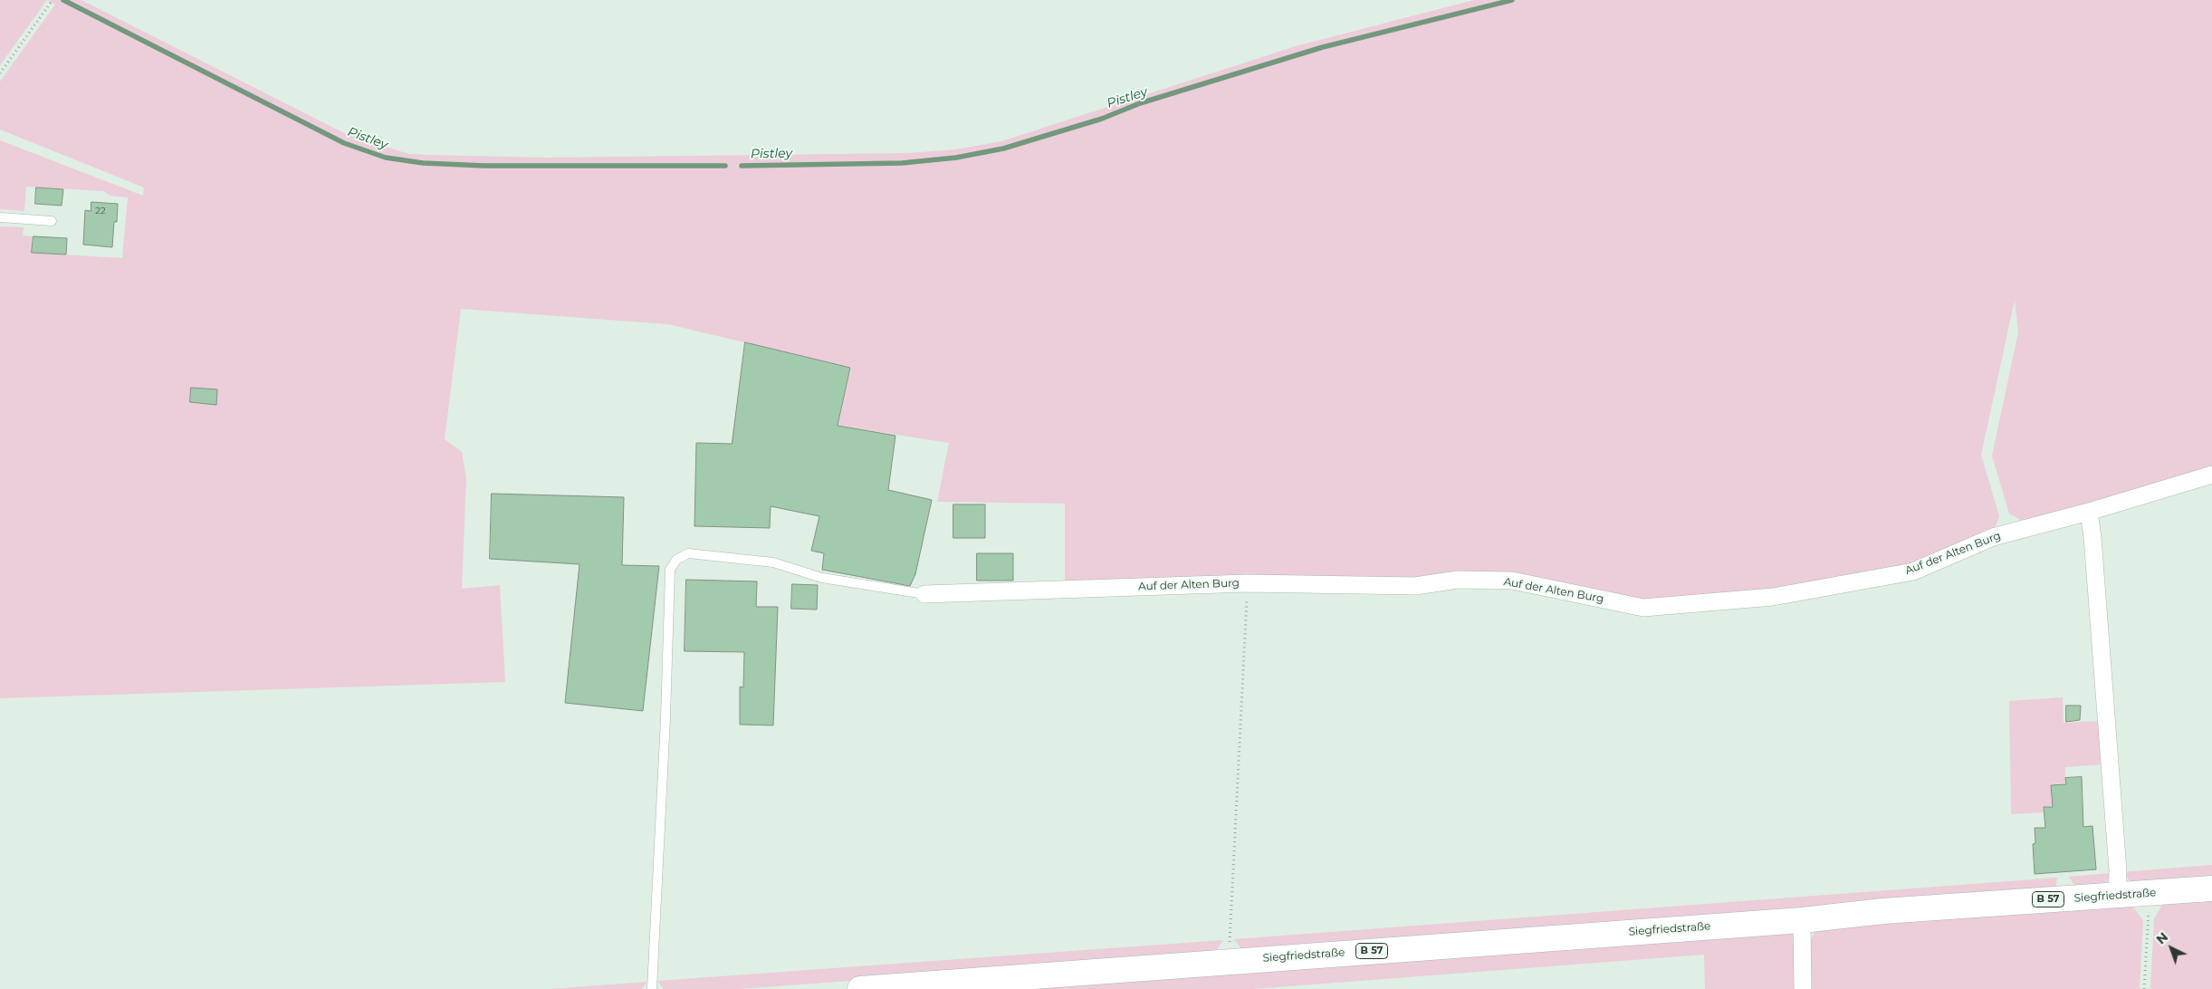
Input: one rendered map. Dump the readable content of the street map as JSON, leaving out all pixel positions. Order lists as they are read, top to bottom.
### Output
{
  "streets": {
    "main road": ["Siegfriedstraße", "B 57"],
    "street": ["Auf der Alten Burg"]
  },
  "water": ["Pistley"],
  "house_numbers": ["22"],
  "north": "top left"
}
